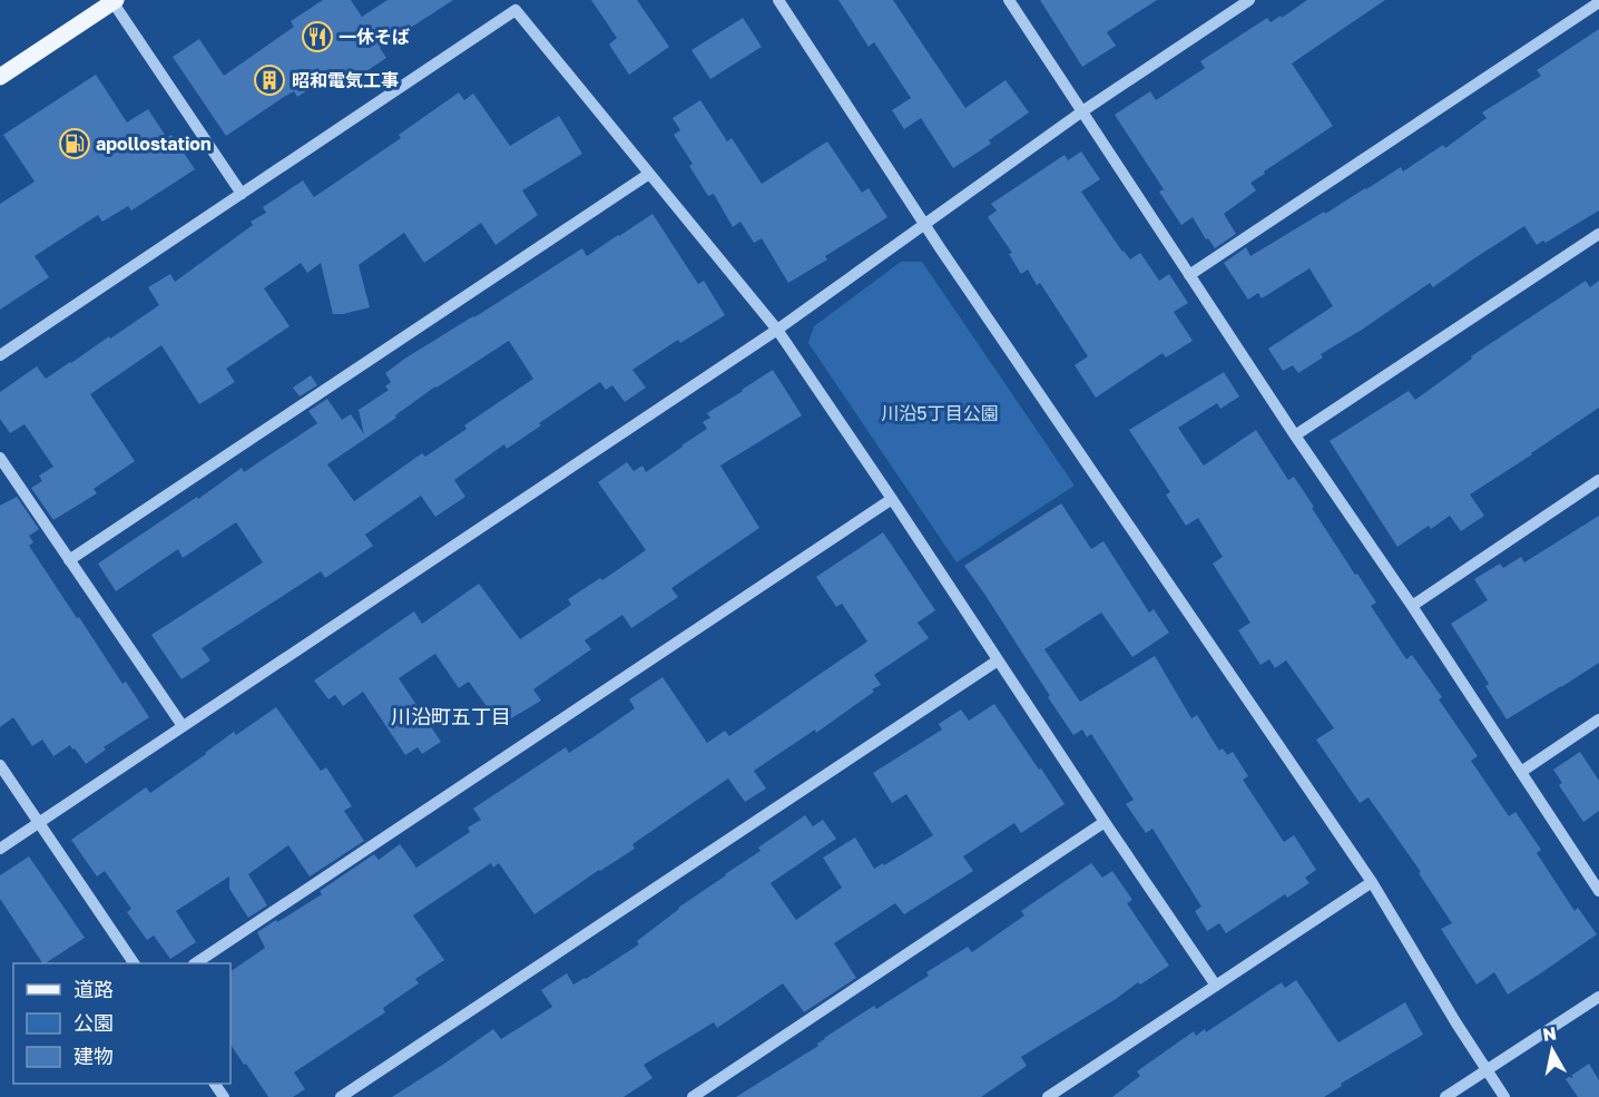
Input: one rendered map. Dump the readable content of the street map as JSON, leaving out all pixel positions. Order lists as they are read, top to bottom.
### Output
{
  "districts": ["川沿町五丁目"],
  "parks": ["川沿5丁目公園"],
  "places": {
    "restaurant": ["一休そば"],
    "building": ["昭和電気工事"],
    "fuel station": ["apollostation"]
  },
  "legend": ["道路", "公園", "建物"],
  "north": "top"
}
